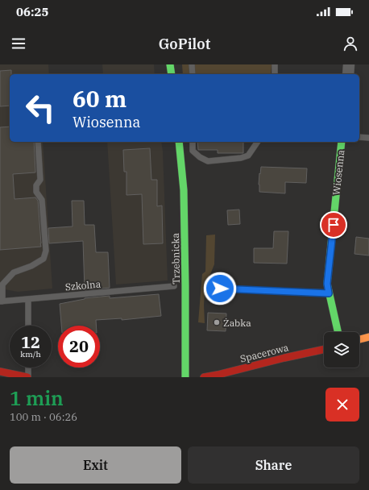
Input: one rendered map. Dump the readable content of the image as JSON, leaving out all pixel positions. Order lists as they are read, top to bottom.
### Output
{
  "streets": {
    "street": ["Wiosenna", "Trzebnicka", "Spacerowa"],
    "lane": ["Szkolna"]
  },
  "places": ["Żabka"],
  "page": {
    "status": "06:25",
    "header": "GoPilot",
    "turn": ["60 m", "Wiosenna"],
    "speed": "12 km/h",
    "limit": "20",
    "heading": ["1 min", "100 m · 06:26"],
    "buttons": ["Exit", "Share"]
  }
}
